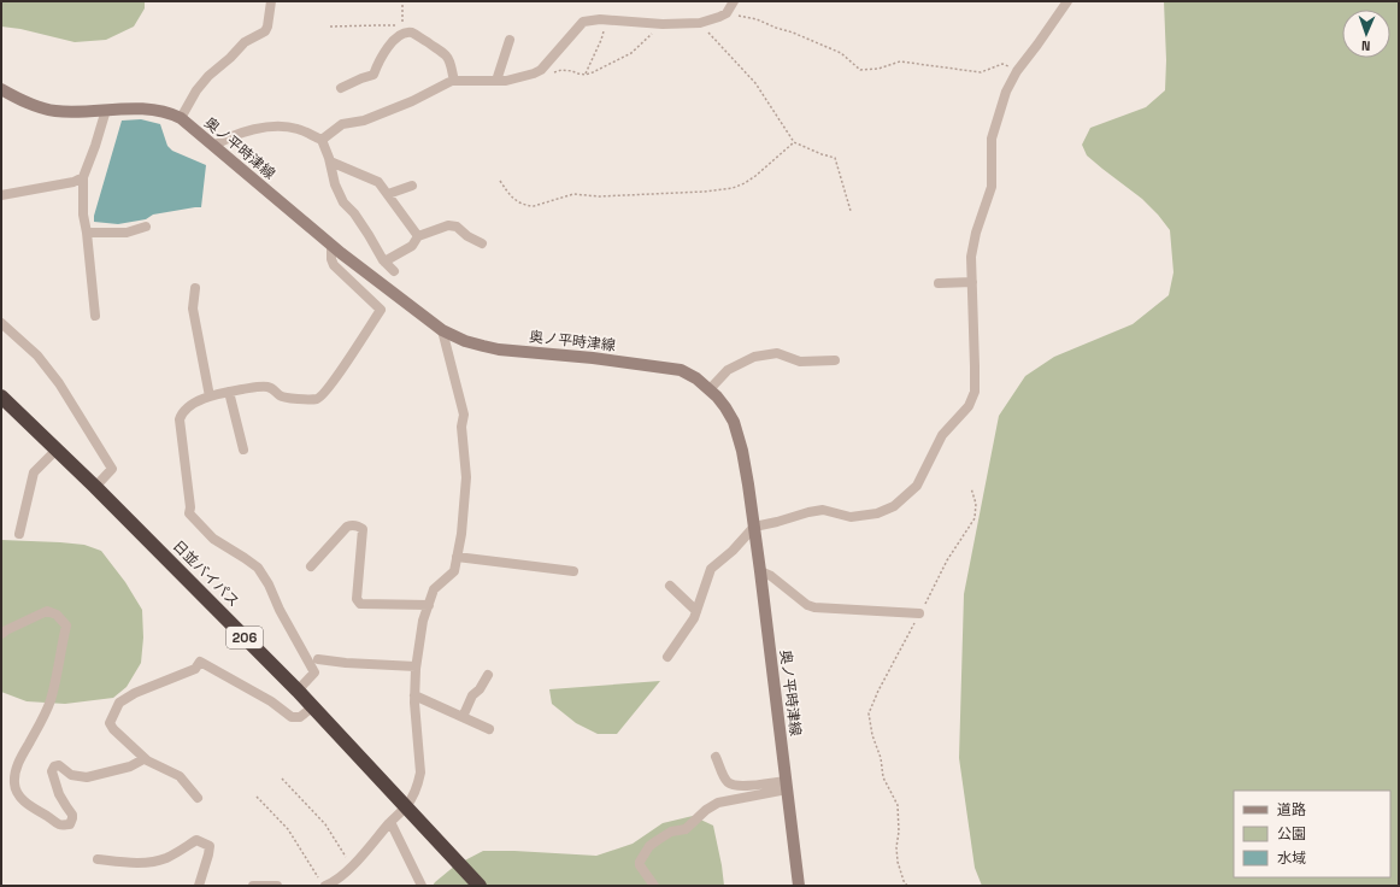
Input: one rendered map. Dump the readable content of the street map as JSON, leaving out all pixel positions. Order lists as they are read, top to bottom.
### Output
{
  "streets": {
    "highway": ["日並バイパス", "206"],
    "main road": ["奥ノ平時津線"]
  },
  "legend": ["道路", "公園", "水域"],
  "north": "bottom"
}
